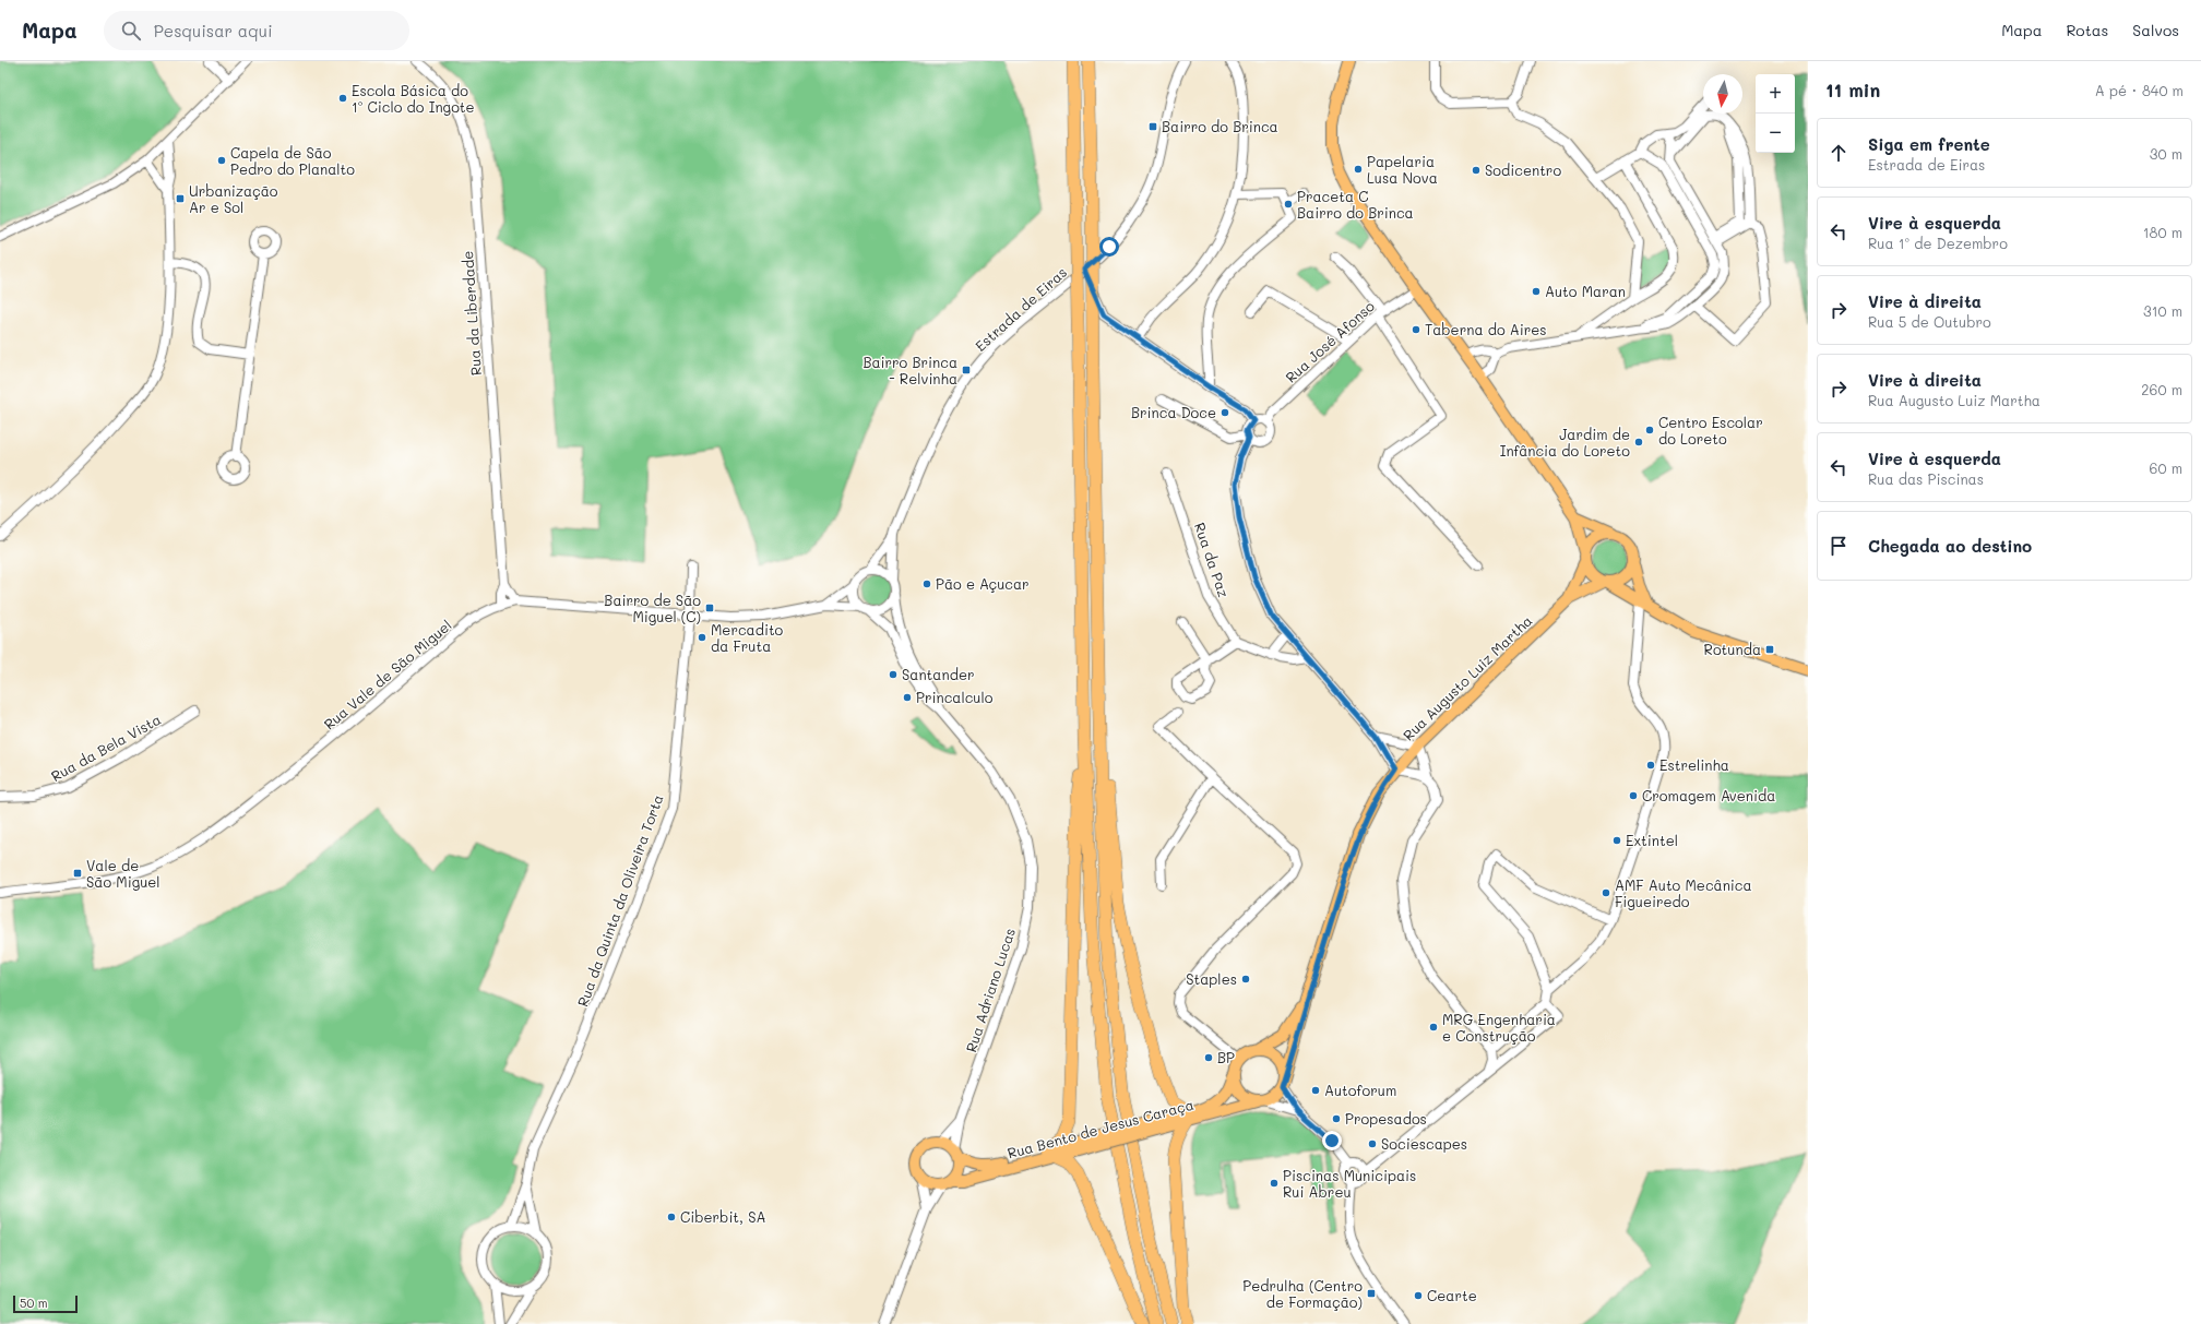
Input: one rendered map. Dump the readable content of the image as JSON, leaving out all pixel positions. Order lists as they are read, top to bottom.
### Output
{
  "streets": {
    "main road": ["Rua Augusto Luiz Martha", "Rua Adriano Lucas", "Rua Bento de Jesus Caraça"],
    "street": [
      "Estrada de Eiras",
      "Rua da Liberdade",
      "Rua José Afonso",
      "Rua da Paz",
      "Rua Vale de São Miguel",
      "Rua da Bela Vista",
      "Rua da Quinta da Oliveira Torta"
    ]
  },
  "crossings": [
    ["Estrada de Eiras", "Rua Vale de São Miguel"],
    ["Estrada de Eiras", "Rua Adriano Lucas"],
    ["Rua da Liberdade", "Rua Vale de São Miguel"],
    ["Rua Vale de São Miguel", "Rua da Quinta da Oliveira Torta"],
    ["Rua Vale de São Miguel", "Rua Adriano Lucas"],
    ["Rua Augusto Luiz Martha", "Rua Bento de Jesus Caraça"],
    ["Rua Adriano Lucas", "Rua Bento de Jesus Caraça"]
  ],
  "places": {
    "other": [
      "Escola Básica do 1º Ciclo do Ingote",
      "Capela de São Pedro do Planalto",
      "Papelaria Lusa Nova",
      "Sodicentro",
      "Praceta C Bairro do Brinca",
      "Auto Maran",
      "Taberna do Aires",
      "Brinca Doce",
      "Centro Escolar do Loreto",
      "Jardim de Infância do Loreto",
      "Pão e Açucar",
      "Mercadito da Fruta",
      "Santander",
      "Princalculo",
      "Estrelinha",
      "Cromagem Avenida",
      "Extintel",
      "AMF Auto Mecânica Figueiredo",
      "Staples",
      "MRG Engenharia e Construção",
      "BP",
      "Autoforum",
      "Propesados",
      "Sociescapes",
      "Piscinas Municipais Rui Abreu",
      "Ciberbit, SA",
      "Cearte"
    ],
    "transit": [
      "Bairro do Brinca",
      "Urbanização Ar e Sol",
      "Bairro Brinca - Relvinha",
      "Bairro de São Miguel (C)",
      "Rotunda",
      "Vale de São Miguel",
      "Pedrulha (Centro de Formação)"
    ]
  },
  "scale_bar": "50 m",
  "north": "bottom",
  "page": {
    "header": "Mapa",
    "search": "Pesquisar aqui",
    "nav": ["Mapa", "Rotas", "Salvos"],
    "heading": ["11 min", "A pé · 840 m"],
    "map_buttons": ["+", "−"],
    "list": [
      ["Siga em frente", "Estrada de Eiras", "30 m"],
      ["Vire à esquerda", "Rua 1º de Dezembro", "180 m"],
      ["Vire à direita", "Rua 5 de Outubro", "310 m"],
      ["Vire à direita", "Rua Augusto Luiz Martha", "260 m"],
      ["Vire à esquerda", "Rua das Piscinas", "60 m"],
      "Chegada ao destino"
    ],
    "scale": "50 m"
  }
}
